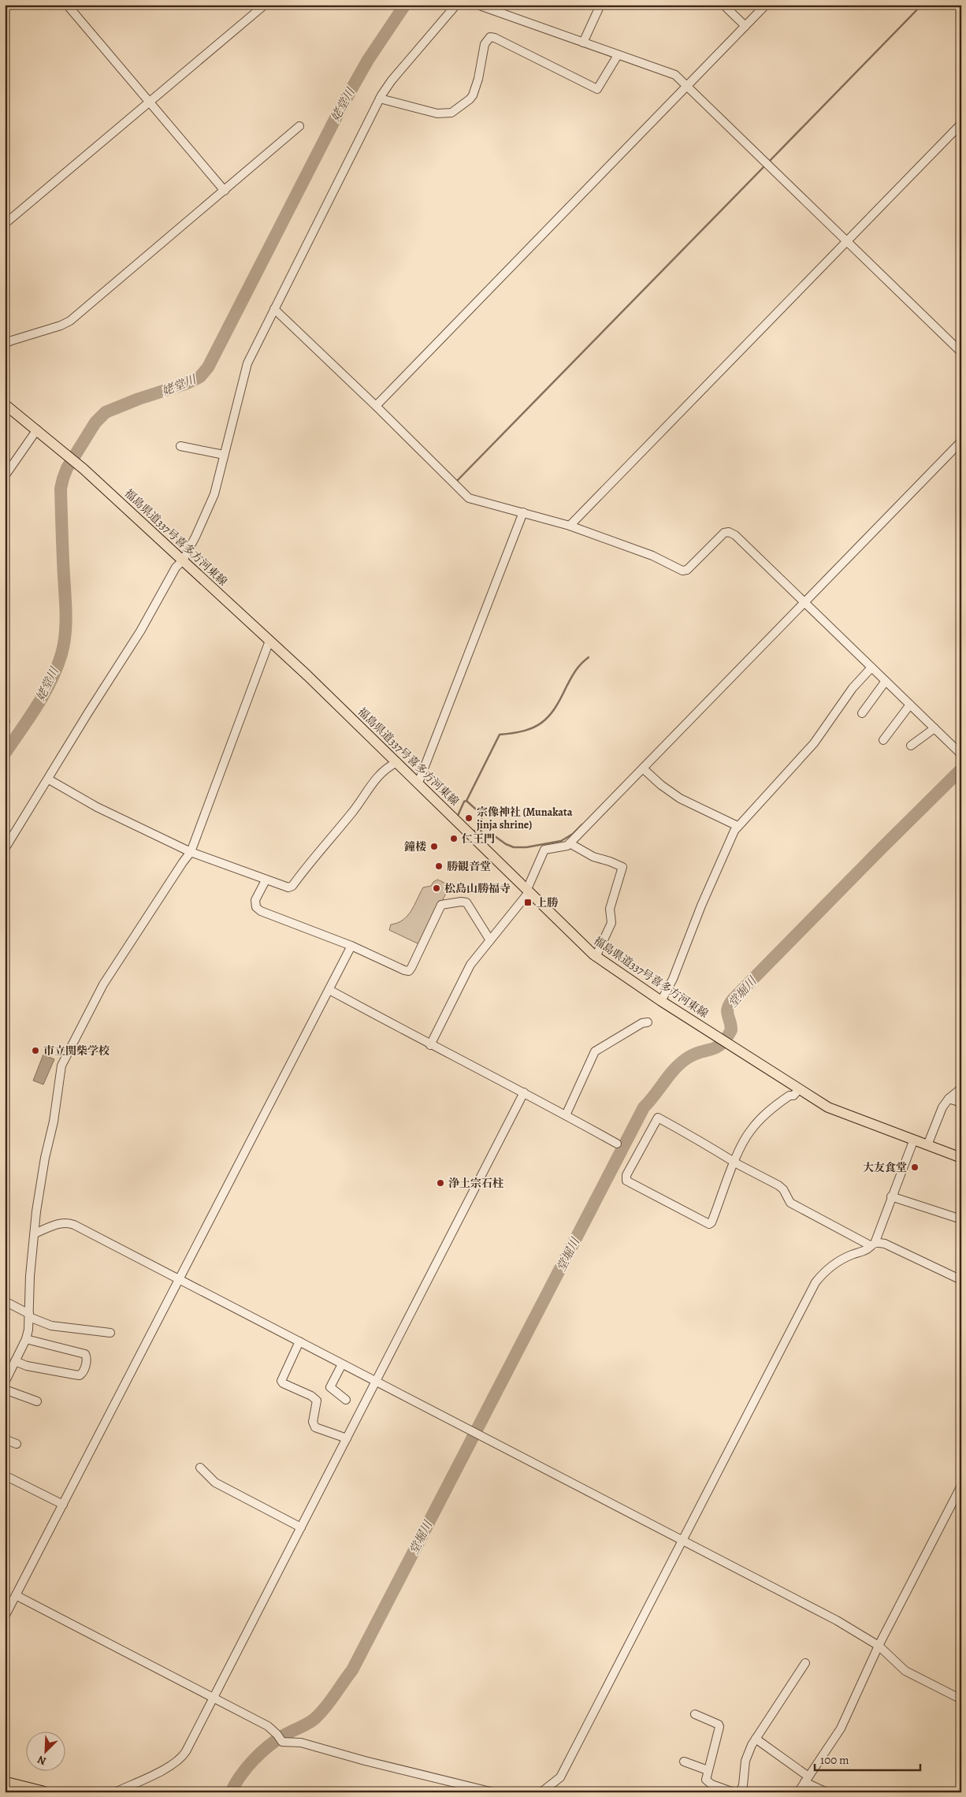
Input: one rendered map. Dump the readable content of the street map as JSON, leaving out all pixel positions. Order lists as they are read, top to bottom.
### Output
{
  "streets": {
    "main road": ["福島県道337号喜多方河東線"]
  },
  "water": ["姥堂川", "堂堀川"],
  "places": {
    "other": [
      "宗像神社 (Munakata jinja shrine)",
      "仁王門",
      "鐘楼",
      "勝観音堂",
      "松島山勝福寺",
      "市立関柴学校",
      "大友食堂",
      "浄土宗石柱"
    ],
    "transit": ["上勝"]
  },
  "scale_bar": "100 m",
  "north": "bottom left"
}
